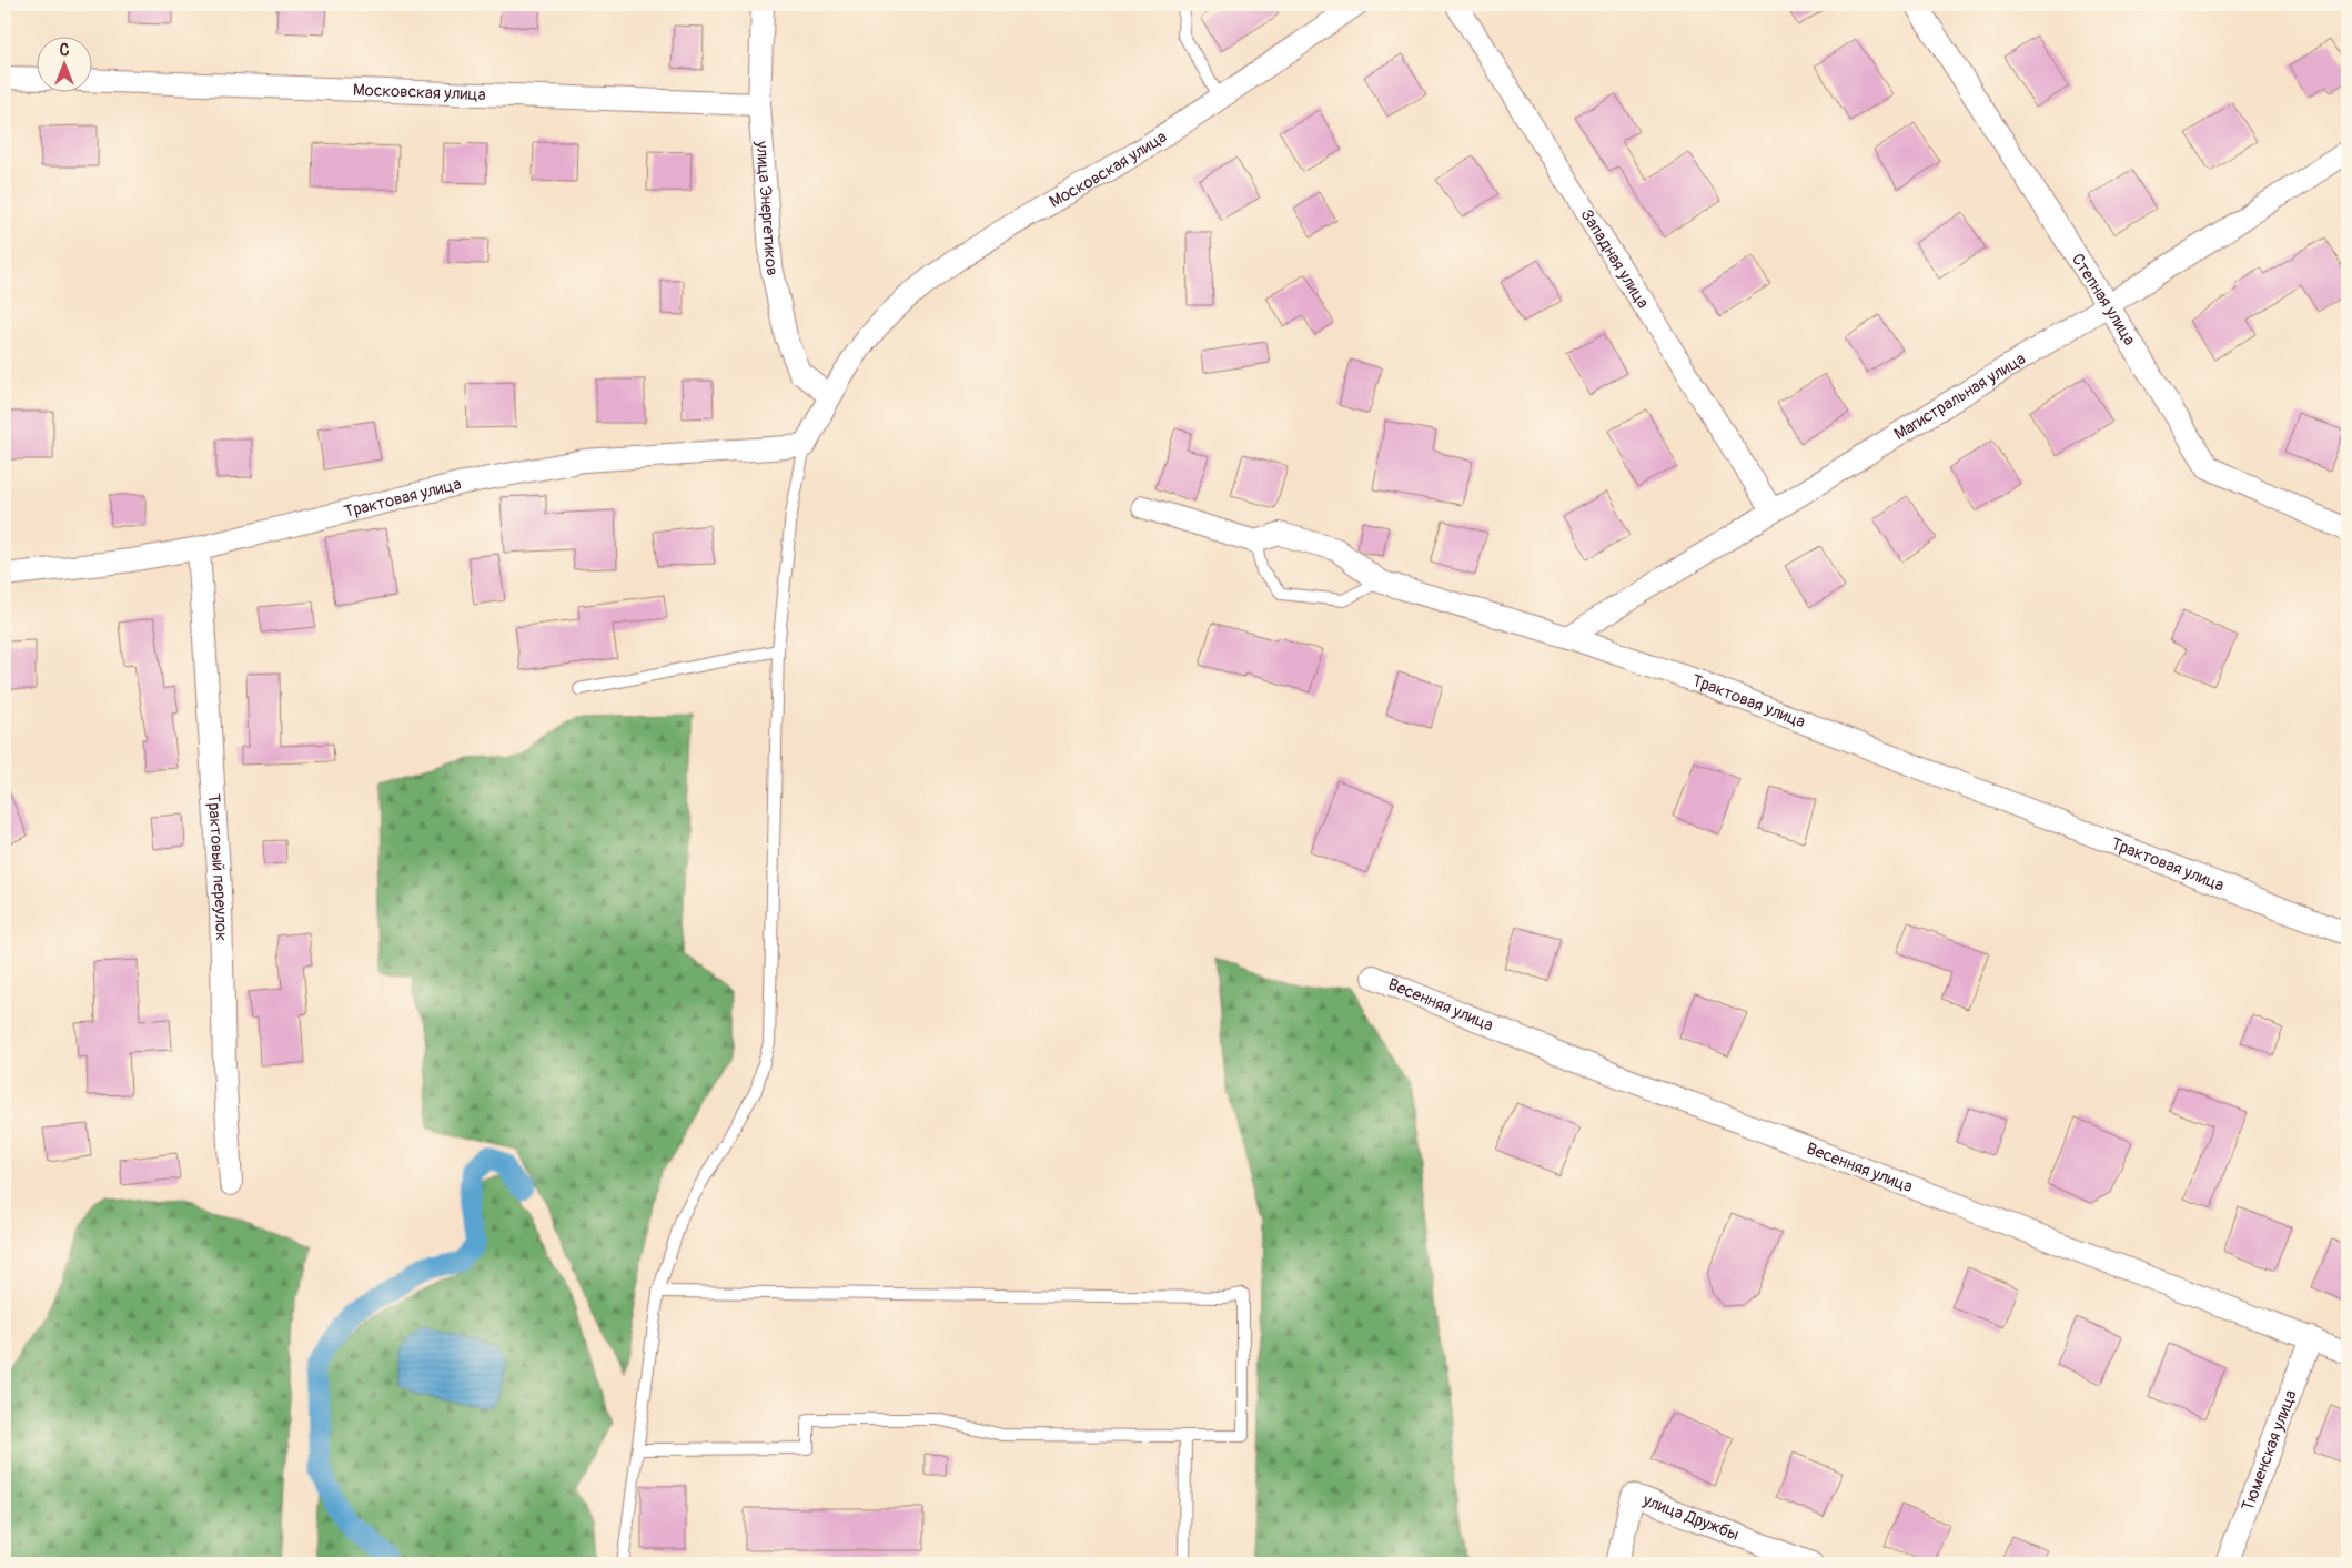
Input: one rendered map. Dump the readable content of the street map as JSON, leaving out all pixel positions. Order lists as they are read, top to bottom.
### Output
{
  "streets": {
    "street": [
      "Московская улица",
      "улица Энергетиков",
      "Западная улица",
      "Степная улица",
      "Магистральная улица",
      "Трактовая улица",
      "Трактовый переулок",
      "Весенняя улица",
      "Тюменская улица",
      "улица Дружбы"
    ]
  },
  "crossings": [
    ["Московская улица", "улица Энергетиков"],
    ["Московская улица", "Трактовая улица"],
    ["Западная улица", "Магистральная улица"],
    ["Степная улица", "Магистральная улица"],
    ["Магистральная улица", "Трактовая улица"],
    ["Трактовая улица", "Трактовый переулок"],
    ["Весенняя улица", "Тюменская улица"]
  ],
  "north": "top"
}
